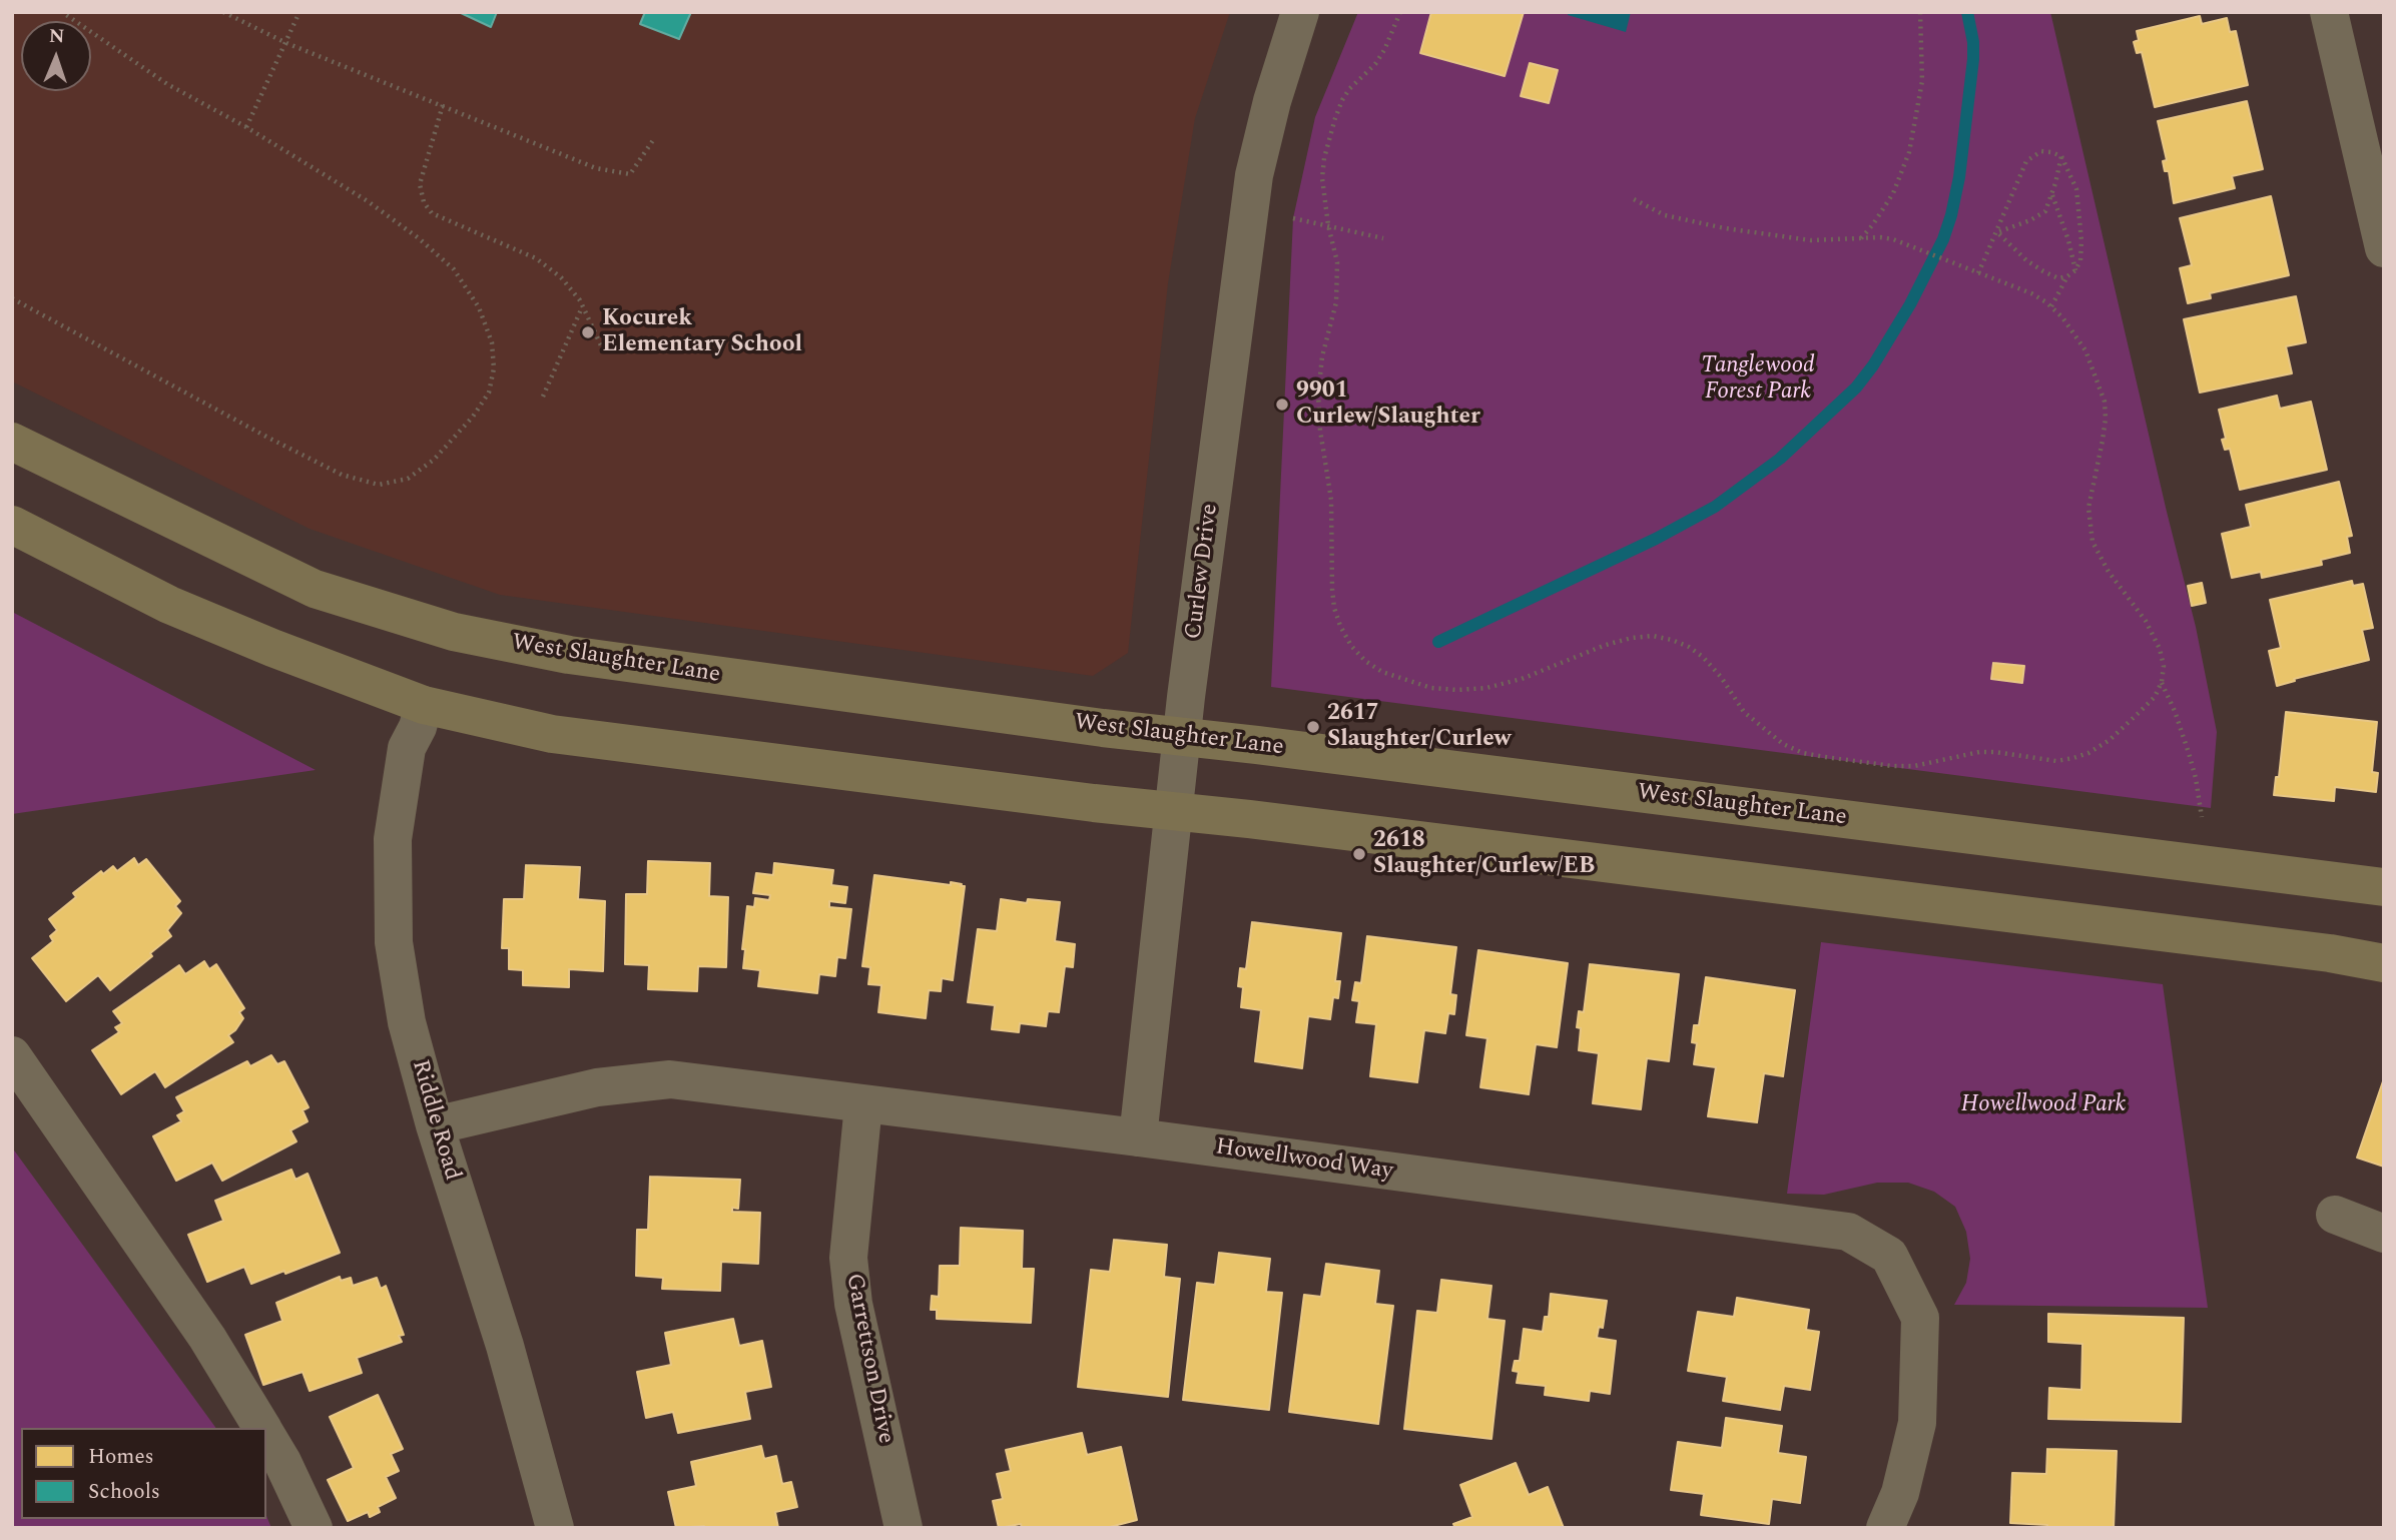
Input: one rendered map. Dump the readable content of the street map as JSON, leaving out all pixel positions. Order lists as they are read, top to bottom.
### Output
{
  "streets": {
    "main road": ["West Slaughter Lane"],
    "street": [
      "Curlew Drive",
      "Riddle Road",
      "Howellwood Way",
      "Garrettson Drive"
    ]
  },
  "crossings": [
    ["Curlew Drive", "West Slaughter Lane"],
    ["Curlew Drive", "Howellwood Way"],
    ["Riddle Road", "Howellwood Way"],
    ["Howellwood Way", "Garrettson Drive"]
  ],
  "parks": ["Tanglewood Forest Park", "Howellwood Park"],
  "places": [
    "Kocurek Elementary School",
    "9901 Curlew/Slaughter",
    "2617 Slaughter/Curlew",
    "2618 Slaughter/Curlew/EB"
  ],
  "legend": ["Homes", "Schools"],
  "north": "top"
}
